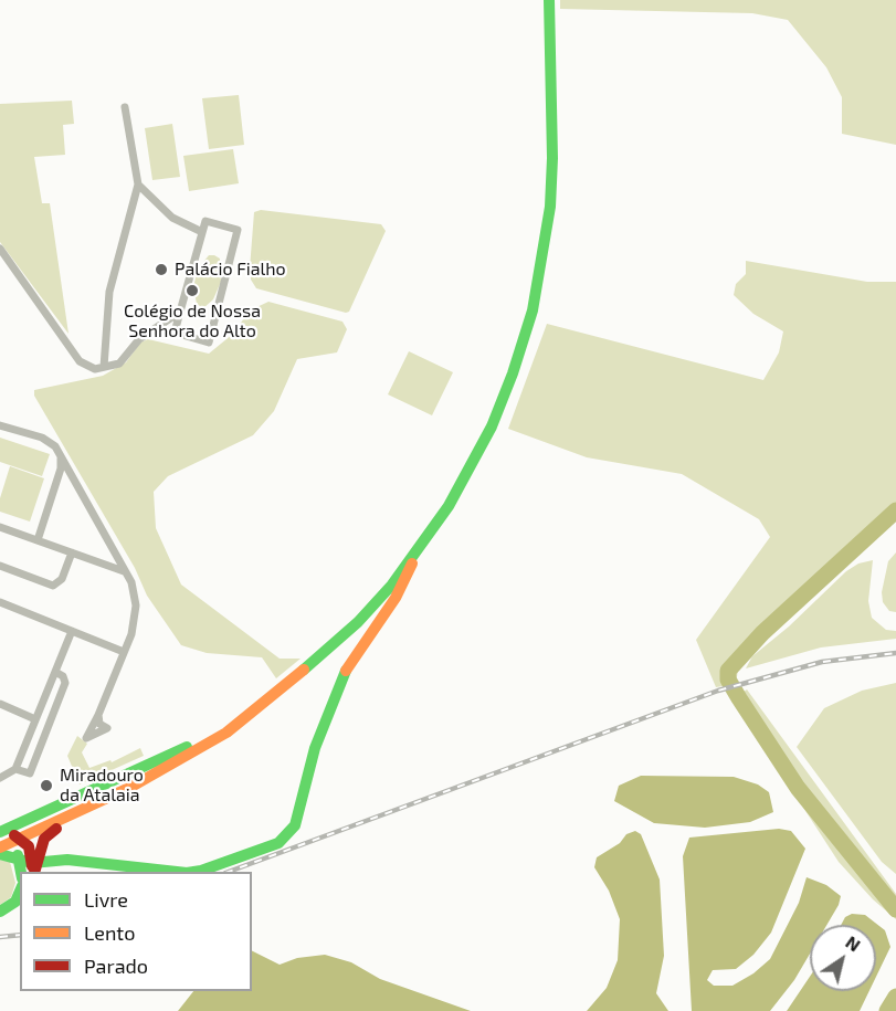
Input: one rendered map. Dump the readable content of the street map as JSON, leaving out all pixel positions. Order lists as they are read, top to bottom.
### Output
{
  "places": ["Palácio Fialho", "Colégio de Nossa Senhora do Alto", "Miradouro da Atalaia"],
  "legend": ["Livre", "Lento", "Parado"],
  "north": "top right"
}
